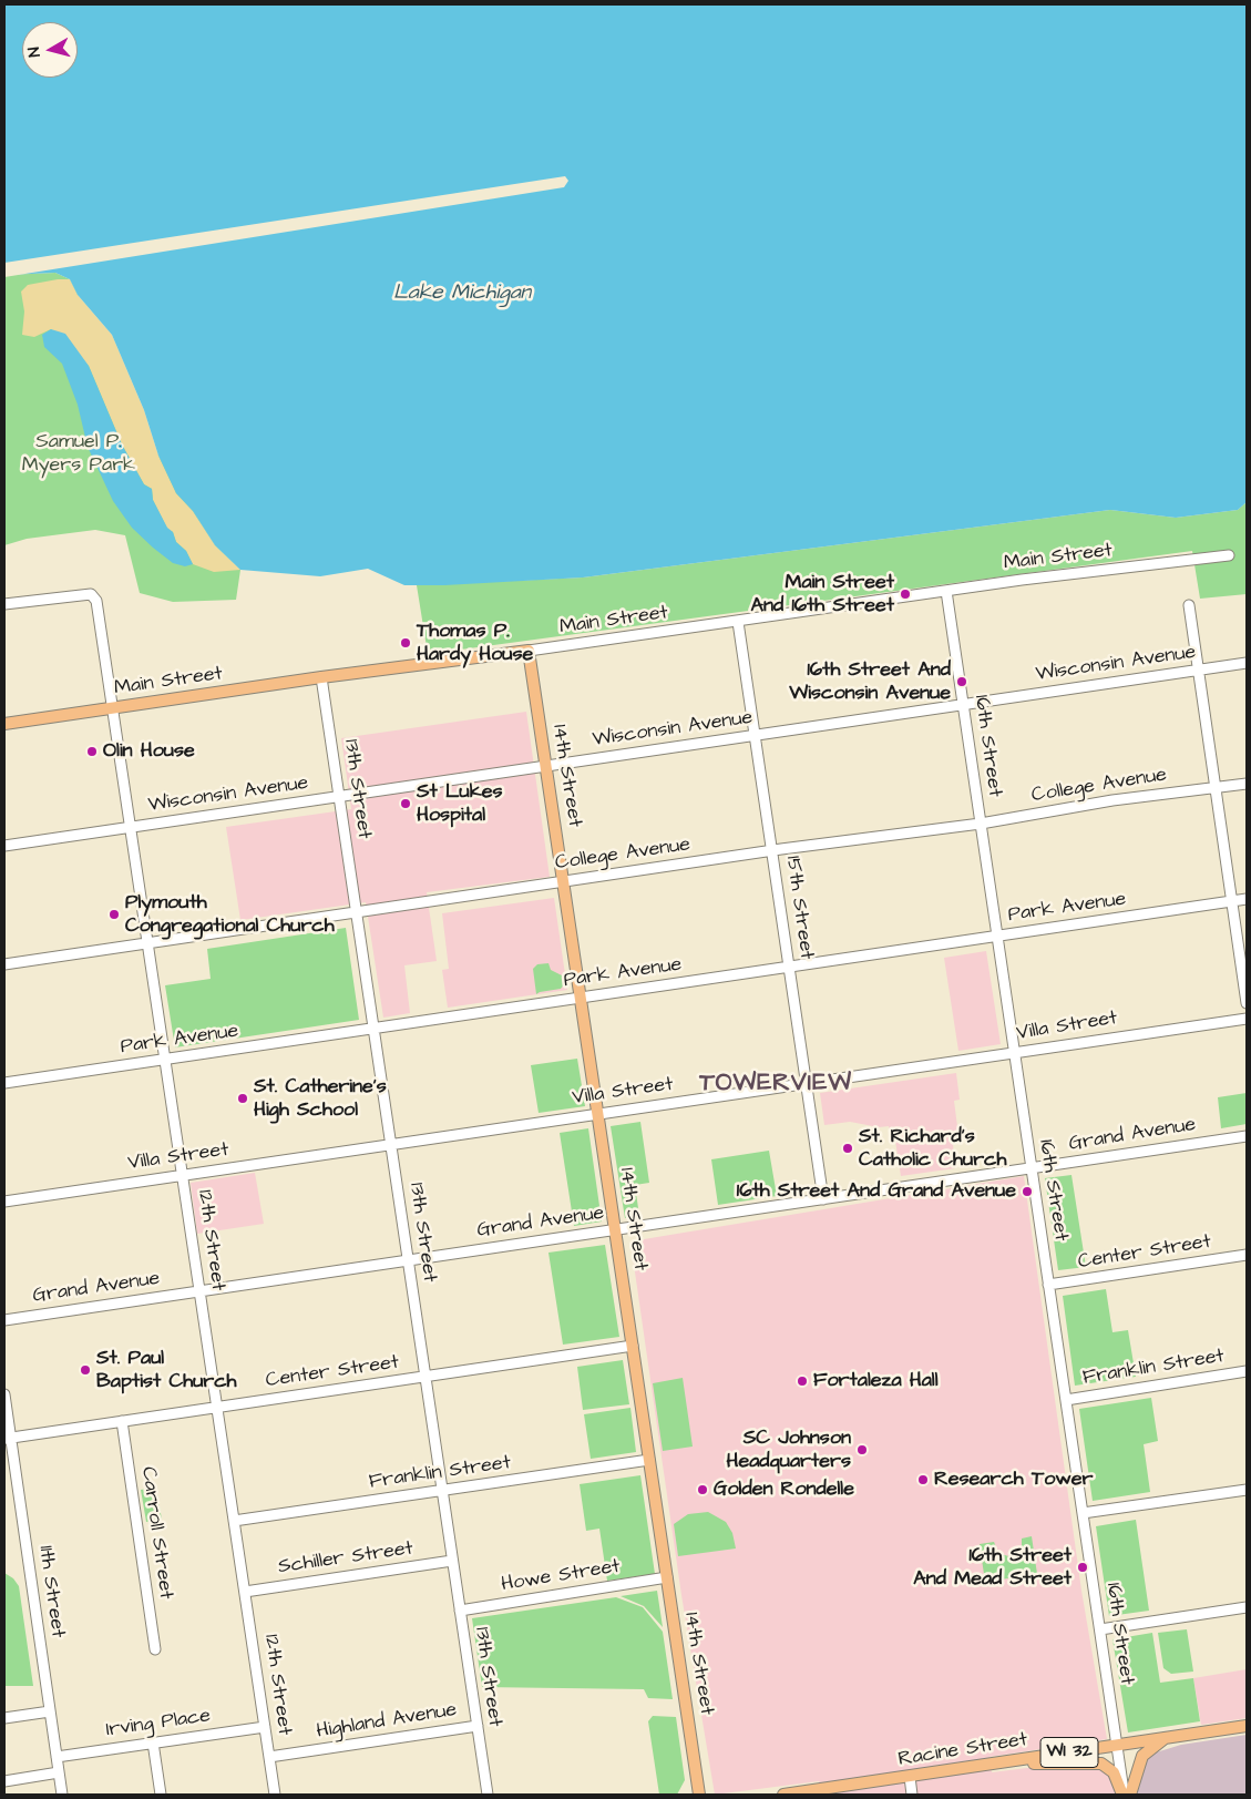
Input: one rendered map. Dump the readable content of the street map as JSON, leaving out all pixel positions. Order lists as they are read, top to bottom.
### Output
{
  "streets": {
    "main road": [
      "Main Street",
      "14th Street",
      "Racine Street",
      "WI 32"
    ],
    "street": [
      "Wisconsin Avenue",
      "16th Street",
      "College Avenue",
      "13th Street",
      "15th Street",
      "Park Avenue",
      "Villa Street",
      "Grand Avenue",
      "12th Street",
      "Center Street",
      "Franklin Street",
      "Carroll Street",
      "Schiller Street",
      "Howe Street",
      "11th Street",
      "Highland Avenue",
      "Irving Place"
    ]
  },
  "crossings": [
    ["Main Street", "16th Street"],
    ["Main Street", "14th Street"],
    ["Main Street", "13th Street"],
    ["Main Street", "15th Street"],
    ["Main Street", "12th Street"],
    ["Wisconsin Avenue", "16th Street"],
    ["Wisconsin Avenue", "14th Street"],
    ["Wisconsin Avenue", "13th Street"],
    ["Wisconsin Avenue", "15th Street"],
    ["Wisconsin Avenue", "12th Street"],
    ["16th Street", "College Avenue"],
    ["16th Street", "Park Avenue"],
    ["16th Street", "Villa Street"],
    ["16th Street", "Grand Avenue"],
    ["16th Street", "Center Street"],
    ["16th Street", "Franklin Street"],
    ["16th Street", "Racine Street"],
    ["14th Street", "College Avenue"],
    ["14th Street", "Park Avenue"],
    ["14th Street", "Villa Street"],
    ["14th Street", "Grand Avenue"],
    ["14th Street", "Center Street"],
    ["14th Street", "Franklin Street"],
    ["14th Street", "Howe Street"],
    ["College Avenue", "13th Street"],
    ["College Avenue", "15th Street"],
    ["College Avenue", "12th Street"],
    ["13th Street", "Park Avenue"],
    ["13th Street", "Villa Street"],
    ["13th Street", "Grand Avenue"],
    ["13th Street", "Center Street"],
    ["13th Street", "Franklin Street"],
    ["13th Street", "Schiller Street"],
    ["13th Street", "Howe Street"],
    ["13th Street", "Highland Avenue"],
    ["15th Street", "Park Avenue"],
    ["15th Street", "Villa Street"],
    ["15th Street", "Grand Avenue"],
    ["Park Avenue", "12th Street"],
    ["Villa Street", "12th Street"],
    ["Grand Avenue", "12th Street"],
    ["12th Street", "Center Street"],
    ["12th Street", "Franklin Street"],
    ["12th Street", "Schiller Street"],
    ["12th Street", "Highland Avenue"],
    ["12th Street", "Irving Place"],
    ["Center Street", "Carroll Street"],
    ["Center Street", "11th Street"],
    ["11th Street", "Irving Place"]
  ],
  "districts": ["TOWERVIEW"],
  "water": ["Lake Michigan"],
  "parks": ["Samuel P. Myers Park"],
  "places": [
    "Main Street And 16th Street",
    "Thomas P. Hardy House",
    "16th Street And Wisconsin Avenue",
    "Olin House",
    "St Lukes Hospital",
    "Plymouth Congregational Church",
    "St. Catherine's High School",
    "St. Richard's Catholic Church",
    "16th Street And Grand Avenue",
    "St. Paul Baptist Church",
    "Fortaleza Hall",
    "SC Johnson Headquarters",
    "Research Tower",
    "Golden Rondelle",
    "16th Street And Mead Street"
  ],
  "north": "left"
}
